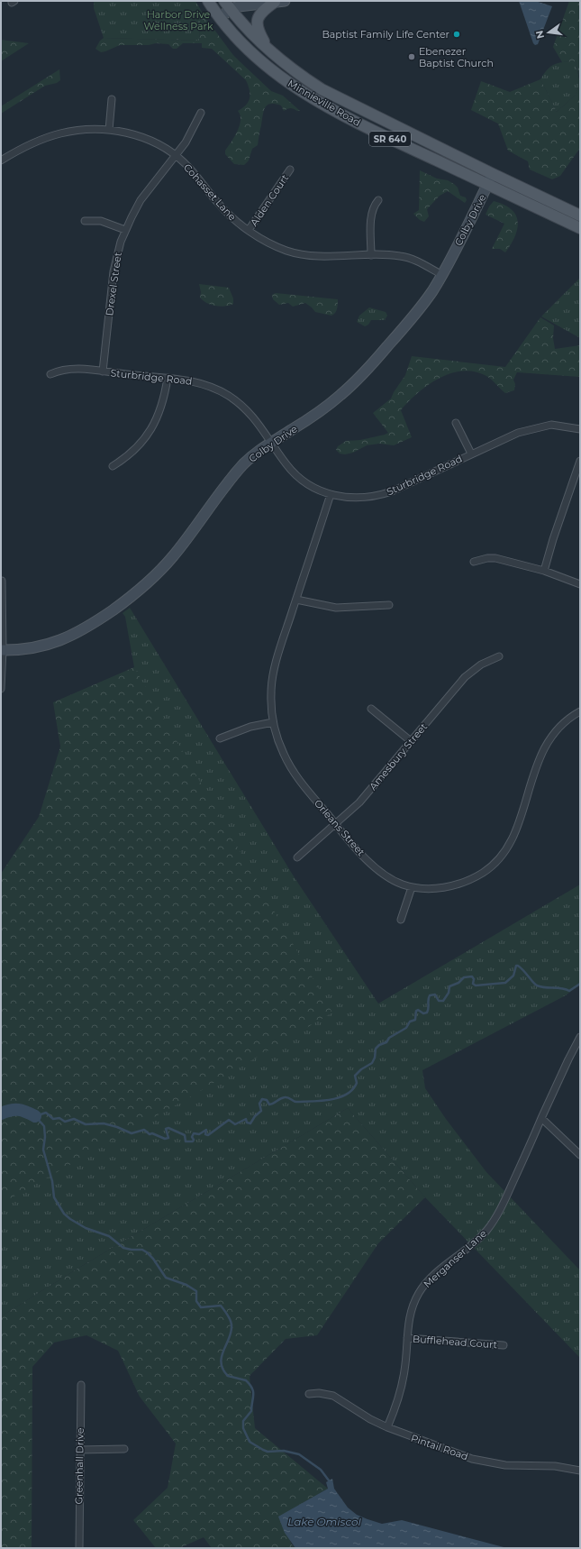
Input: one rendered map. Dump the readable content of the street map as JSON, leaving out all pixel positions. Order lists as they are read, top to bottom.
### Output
{
  "streets": {
    "main road": ["Minnieville Road", "SR 640"],
    "street": [
      "Cohasset Lane",
      "Alden Court",
      "Colby Drive",
      "Drexel Street",
      "Sturbridge Road",
      "Amesbury Street",
      "Orleans Street",
      "Merganser Lane",
      "Bufflehead Court",
      "Pintail Road",
      "Greenhall Drive"
    ]
  },
  "crossings": [
    ["Minnieville Road", "Colby Drive"],
    ["Cohasset Lane", "Alden Court"],
    ["Cohasset Lane", "Colby Drive"],
    ["Cohasset Lane", "Drexel Street"],
    ["Colby Drive", "Sturbridge Road"],
    ["Drexel Street", "Sturbridge Road"],
    ["Sturbridge Road", "Orleans Street"],
    ["Amesbury Street", "Orleans Street"],
    ["Merganser Lane", "Bufflehead Court"],
    ["Merganser Lane", "Pintail Road"]
  ],
  "water": ["Lake Omiscol"],
  "parks": ["Harbor Drive Wellness Park"],
  "places": ["Baptist Family Life Center", "Ebenezer Baptist Church"],
  "north": "left"
}
